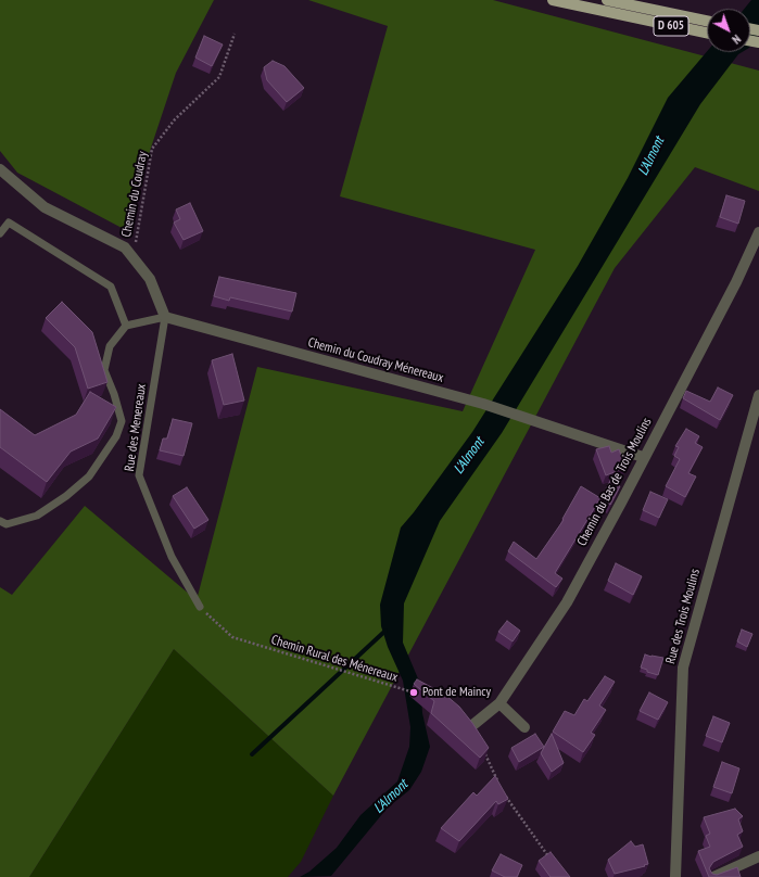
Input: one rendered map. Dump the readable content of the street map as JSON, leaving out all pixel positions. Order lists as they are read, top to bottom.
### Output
{
  "streets": {
    "main road": ["D 605"],
    "street": ["Chemin du Coudray Ménereaux", "Chemin du Bas de Trois Moulins", "Rue des Trois Moulins"],
    "lane": ["Rue des Menereaux"],
    "path": ["Chemin du Coudray", "Chemin Rural des Ménereaux"]
  },
  "crossings": [
    ["Chemin du Coudray Ménereaux", "Rue des Menereaux"],
    ["Chemin du Coudray Ménereaux", "Chemin du Bas de Trois Moulins"],
    ["Rue des Menereaux", "Chemin Rural des Ménereaux"]
  ],
  "water": ["L'Almont"],
  "places": ["Pont de Maincy"],
  "north": "bottom right"
}
